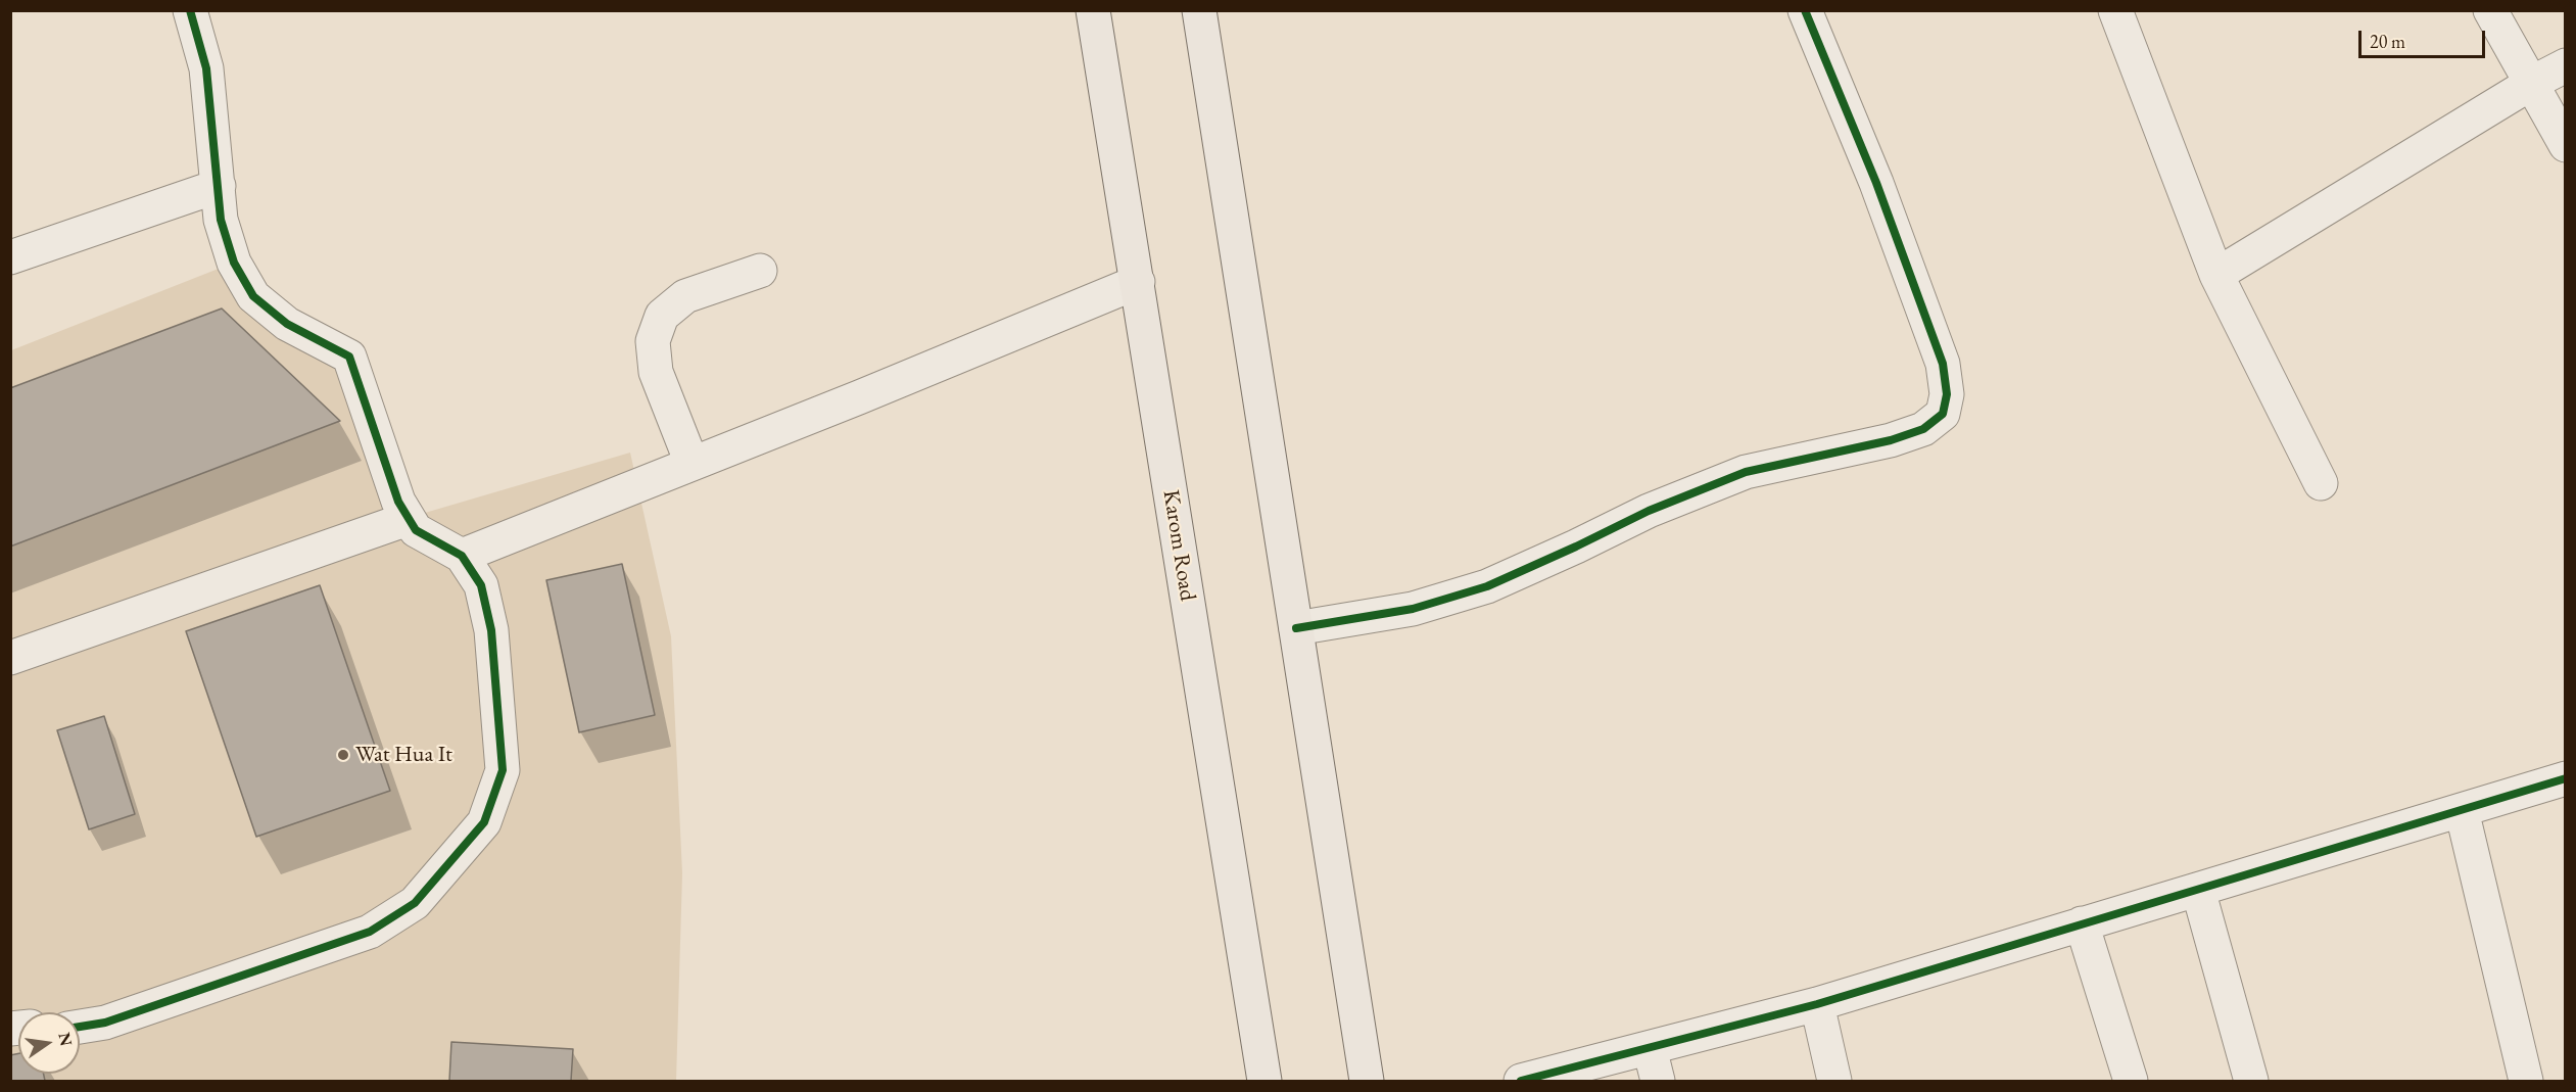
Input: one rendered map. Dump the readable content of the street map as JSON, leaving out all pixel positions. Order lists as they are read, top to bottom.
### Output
{
  "streets": {
    "main road": ["Karom Road"]
  },
  "places": ["Wat Hua It"],
  "scale_bar": "20 m",
  "north": "right"
}
